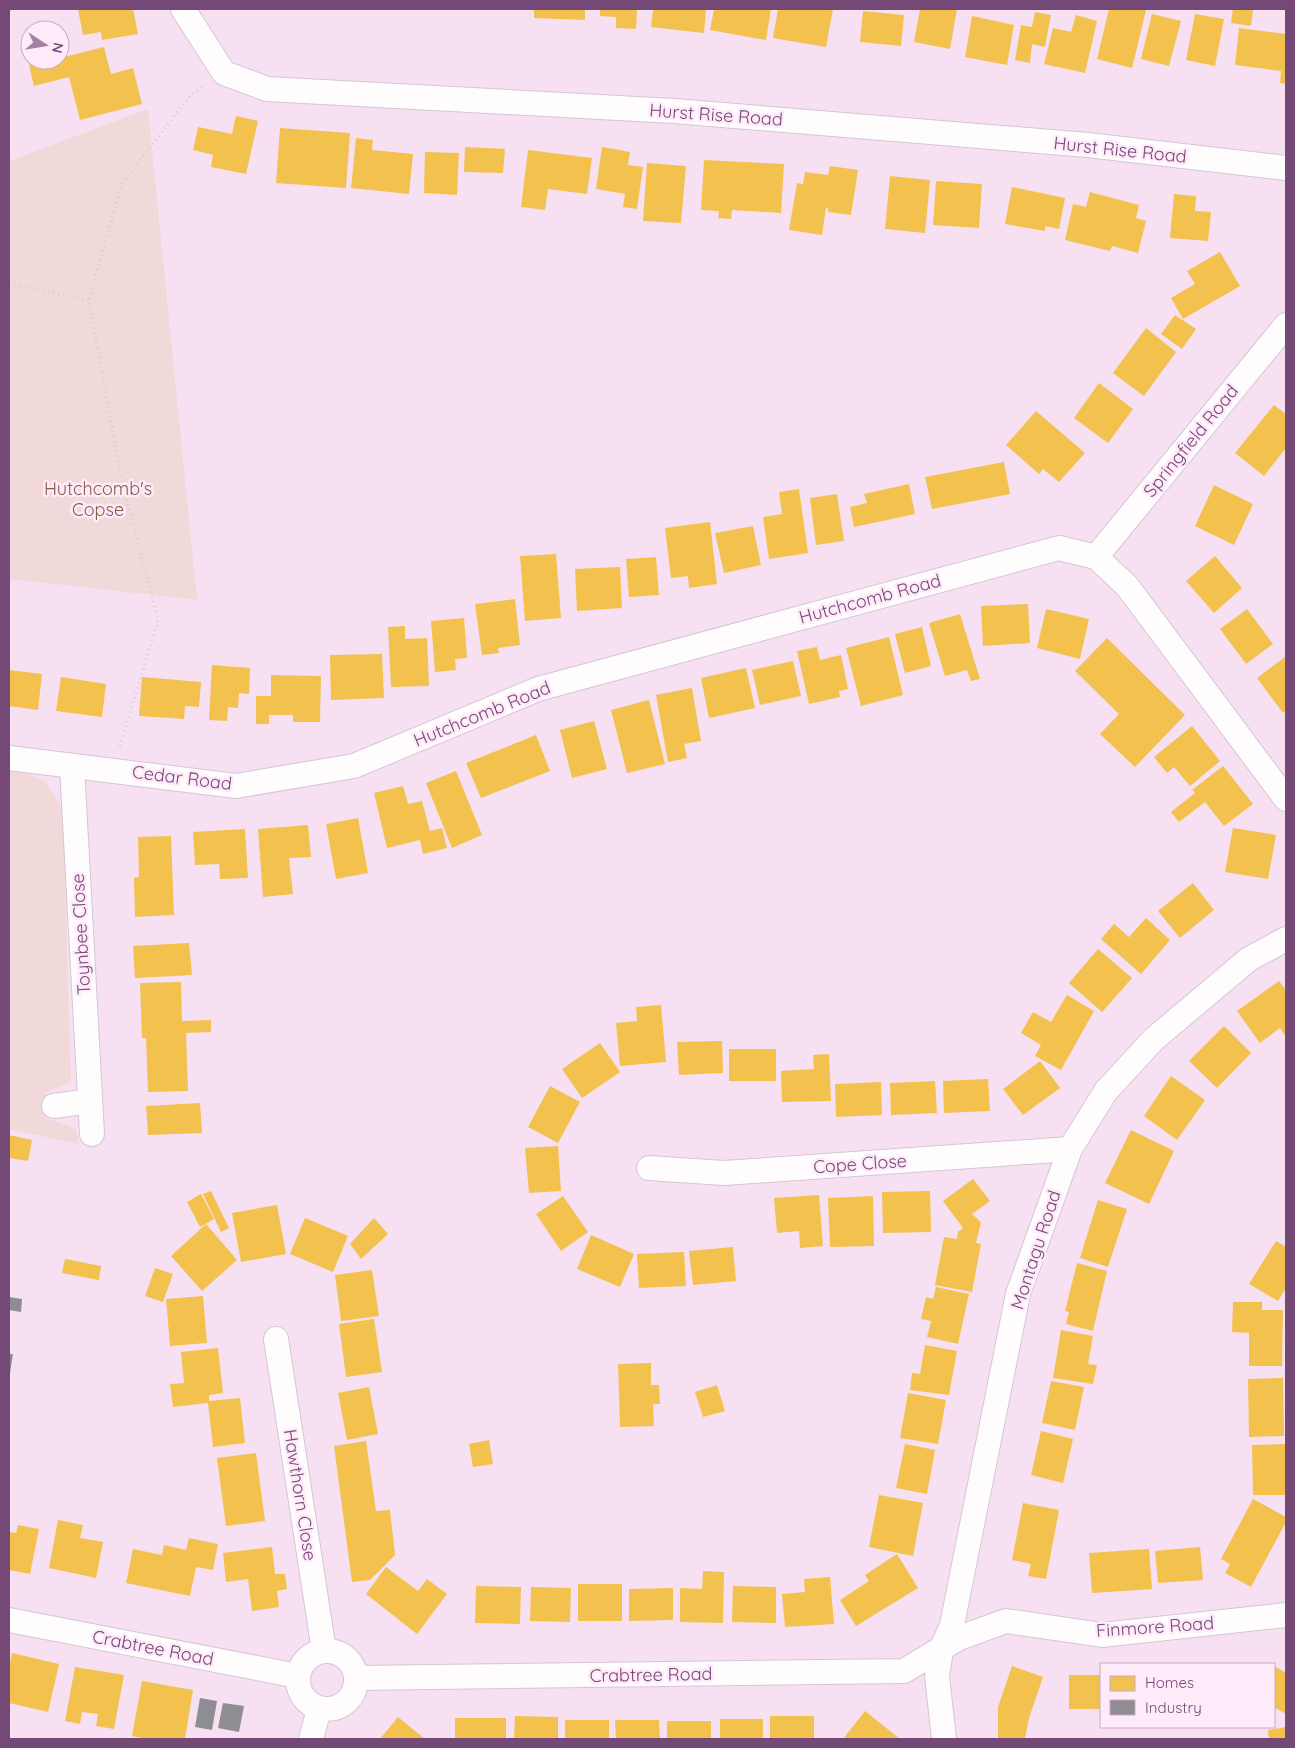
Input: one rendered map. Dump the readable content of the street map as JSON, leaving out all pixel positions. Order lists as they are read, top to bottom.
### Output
{
  "streets": {
    "street": [
      "Hurst Rise Road",
      "Springfield Road",
      "Hutchcomb Road",
      "Cedar Road",
      "Toynbee Close",
      "Cope Close",
      "Montagu Road",
      "Hawthorn Close",
      "Finmore Road",
      "Crabtree Road"
    ]
  },
  "crossings": [
    ["Springfield Road", "Hutchcomb Road"],
    ["Hutchcomb Road", "Cedar Road"],
    ["Cedar Road", "Toynbee Close"],
    ["Cope Close", "Montagu Road"],
    ["Montagu Road", "Finmore Road"],
    ["Montagu Road", "Crabtree Road"],
    ["Hawthorn Close", "Crabtree Road"],
    ["Finmore Road", "Crabtree Road"]
  ],
  "parks": ["Hutchcomb's Copse"],
  "legend": ["Homes", "Industry"],
  "north": "right"
}
